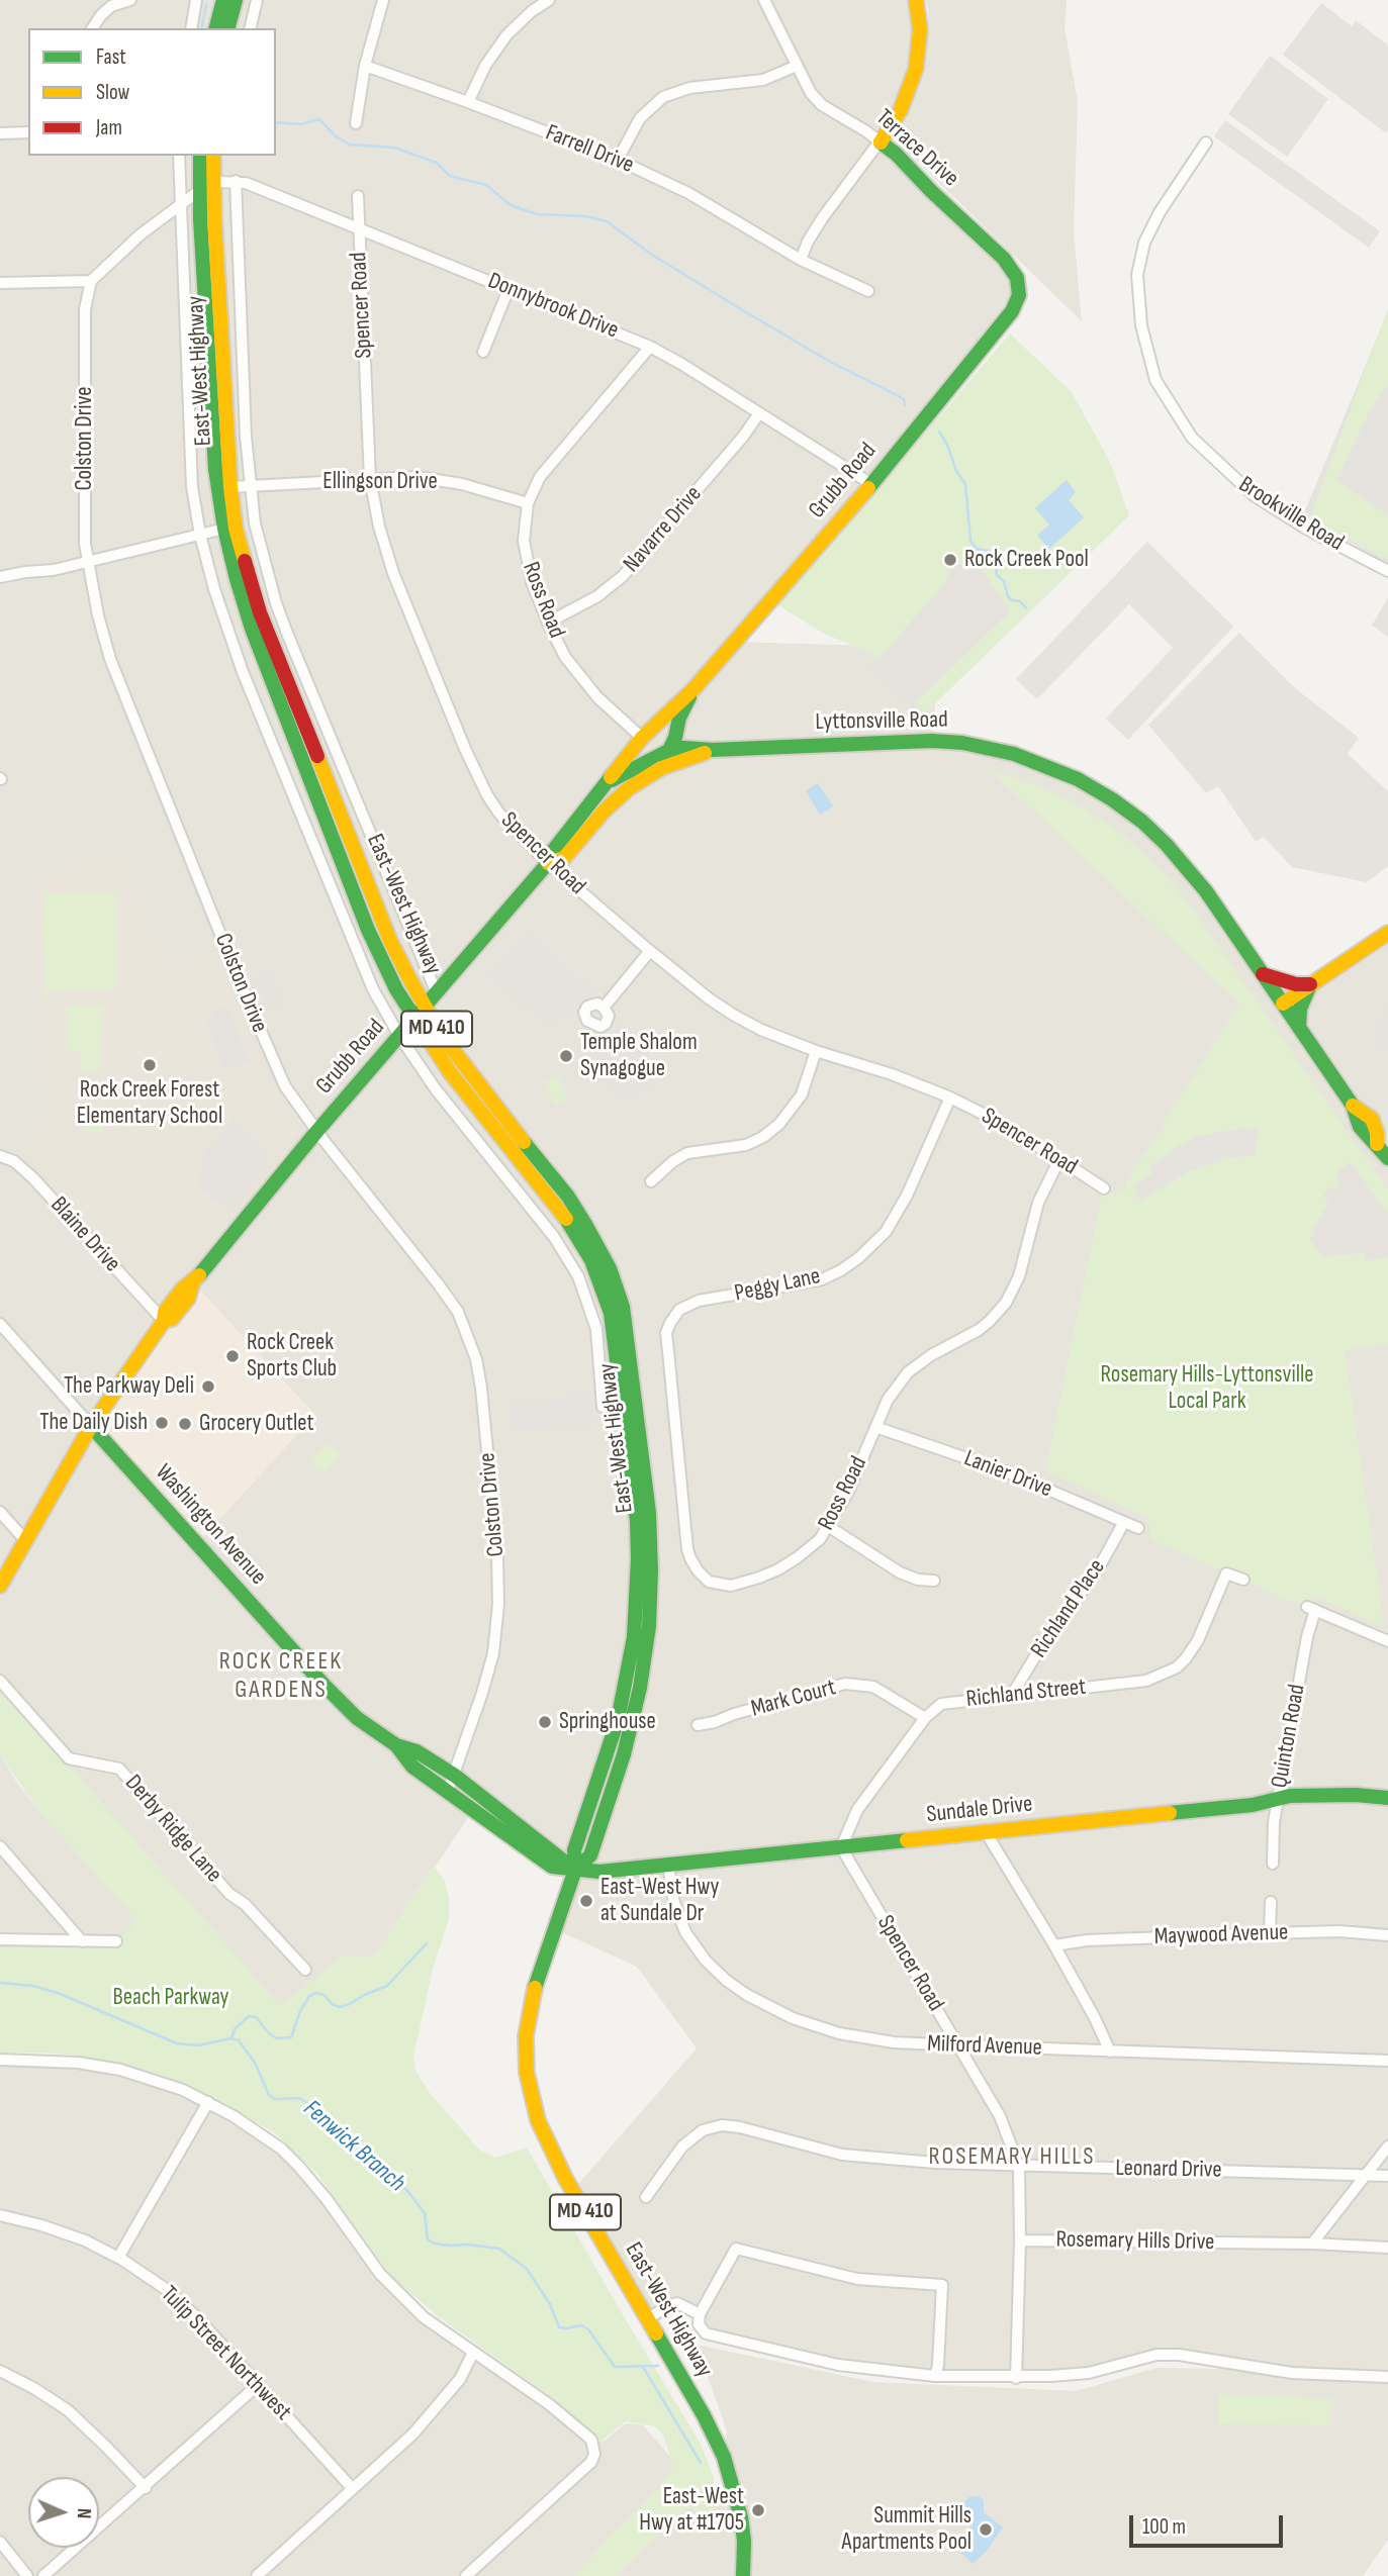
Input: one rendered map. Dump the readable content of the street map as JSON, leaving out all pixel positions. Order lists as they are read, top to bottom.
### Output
{
  "streets": {
    "street": [
      "Terrace Drive",
      "Farrell Drive",
      "Spencer Road",
      "Donnybrook Drive",
      "East-West Highway",
      "Colston Drive",
      "Grubb Road",
      "Ellingson Drive",
      "Brookville Road",
      "Navarre Drive",
      "Ross Road",
      "Lyttonsville Road",
      "MD 410",
      "Blaine Drive",
      "Peggy Lane",
      "Lanier Drive",
      "Washington Avenue",
      "Richland Place",
      "Richland Street",
      "Mark Court",
      "Quinton Road",
      "Sundale Drive",
      "Derby Ridge Lane",
      "Maywood Avenue",
      "Milford Avenue",
      "Leonard Drive",
      "Rosemary Hills Drive",
      "Tulip Street Northwest"
    ]
  },
  "crossings": [
    ["Terrace Drive", "Grubb Road"],
    ["Spencer Road", "Donnybrook Drive"],
    ["Spencer Road", "Grubb Road"],
    ["Spencer Road", "Ellingson Drive"],
    ["Spencer Road", "Ross Road"],
    ["Spencer Road", "Peggy Lane"],
    ["Spencer Road", "Richland Street"],
    ["Spencer Road", "Sundale Drive"],
    ["Spencer Road", "Milford Avenue"],
    ["Spencer Road", "Leonard Drive"],
    ["Spencer Road", "Rosemary Hills Drive"],
    ["Donnybrook Drive", "East-West Highway"],
    ["Donnybrook Drive", "Grubb Road"],
    ["Donnybrook Drive", "Navarre Drive"],
    ["Donnybrook Drive", "Ross Road"],
    ["East-West Highway", "Grubb Road"],
    ["East-West Highway", "Ellingson Drive"],
    ["East-West Highway", "Washington Avenue"],
    ["East-West Highway", "Sundale Drive"],
    ["Colston Drive", "Grubb Road"],
    ["Colston Drive", "Washington Avenue"],
    ["Grubb Road", "Ross Road"],
    ["Grubb Road", "Lyttonsville Road"],
    ["Grubb Road", "Blaine Drive"],
    ["Grubb Road", "Washington Avenue"],
    ["Ellingson Drive", "Ross Road"],
    ["Navarre Drive", "Ross Road"],
    ["Ross Road", "Peggy Lane"],
    ["Ross Road", "Lanier Drive"],
    ["Lanier Drive", "Richland Place"],
    ["Washington Avenue", "Sundale Drive"],
    ["Richland Place", "Richland Street"],
    ["Richland Street", "Mark Court"],
    ["Richland Street", "Sundale Drive"],
    ["Quinton Road", "Sundale Drive"],
    ["Sundale Drive", "Milford Avenue"]
  ],
  "districts": ["ROCK CREEK GARDENS", "ROSEMARY HILLS"],
  "water": ["Fenwick Branch"],
  "parks": ["Rosemary Hills-Lyttonsville Local Park", "Beach Parkway"],
  "places": [
    "Rock Creek Pool",
    "Temple Shalom Synagogue",
    "Rock Creek Forest Elementary School",
    "Rock Creek Sports Club",
    "The Parkway Deli",
    "The Daily Dish",
    "Grocery Outlet",
    "Springhouse",
    "East-West Hwy at Sundale Dr",
    "East-West Hwy at #1705",
    "Summit Hills Apartments Pool"
  ],
  "legend": ["Fast", "Slow", "Jam"],
  "scale_bar": "100 m",
  "north": "right"
}
